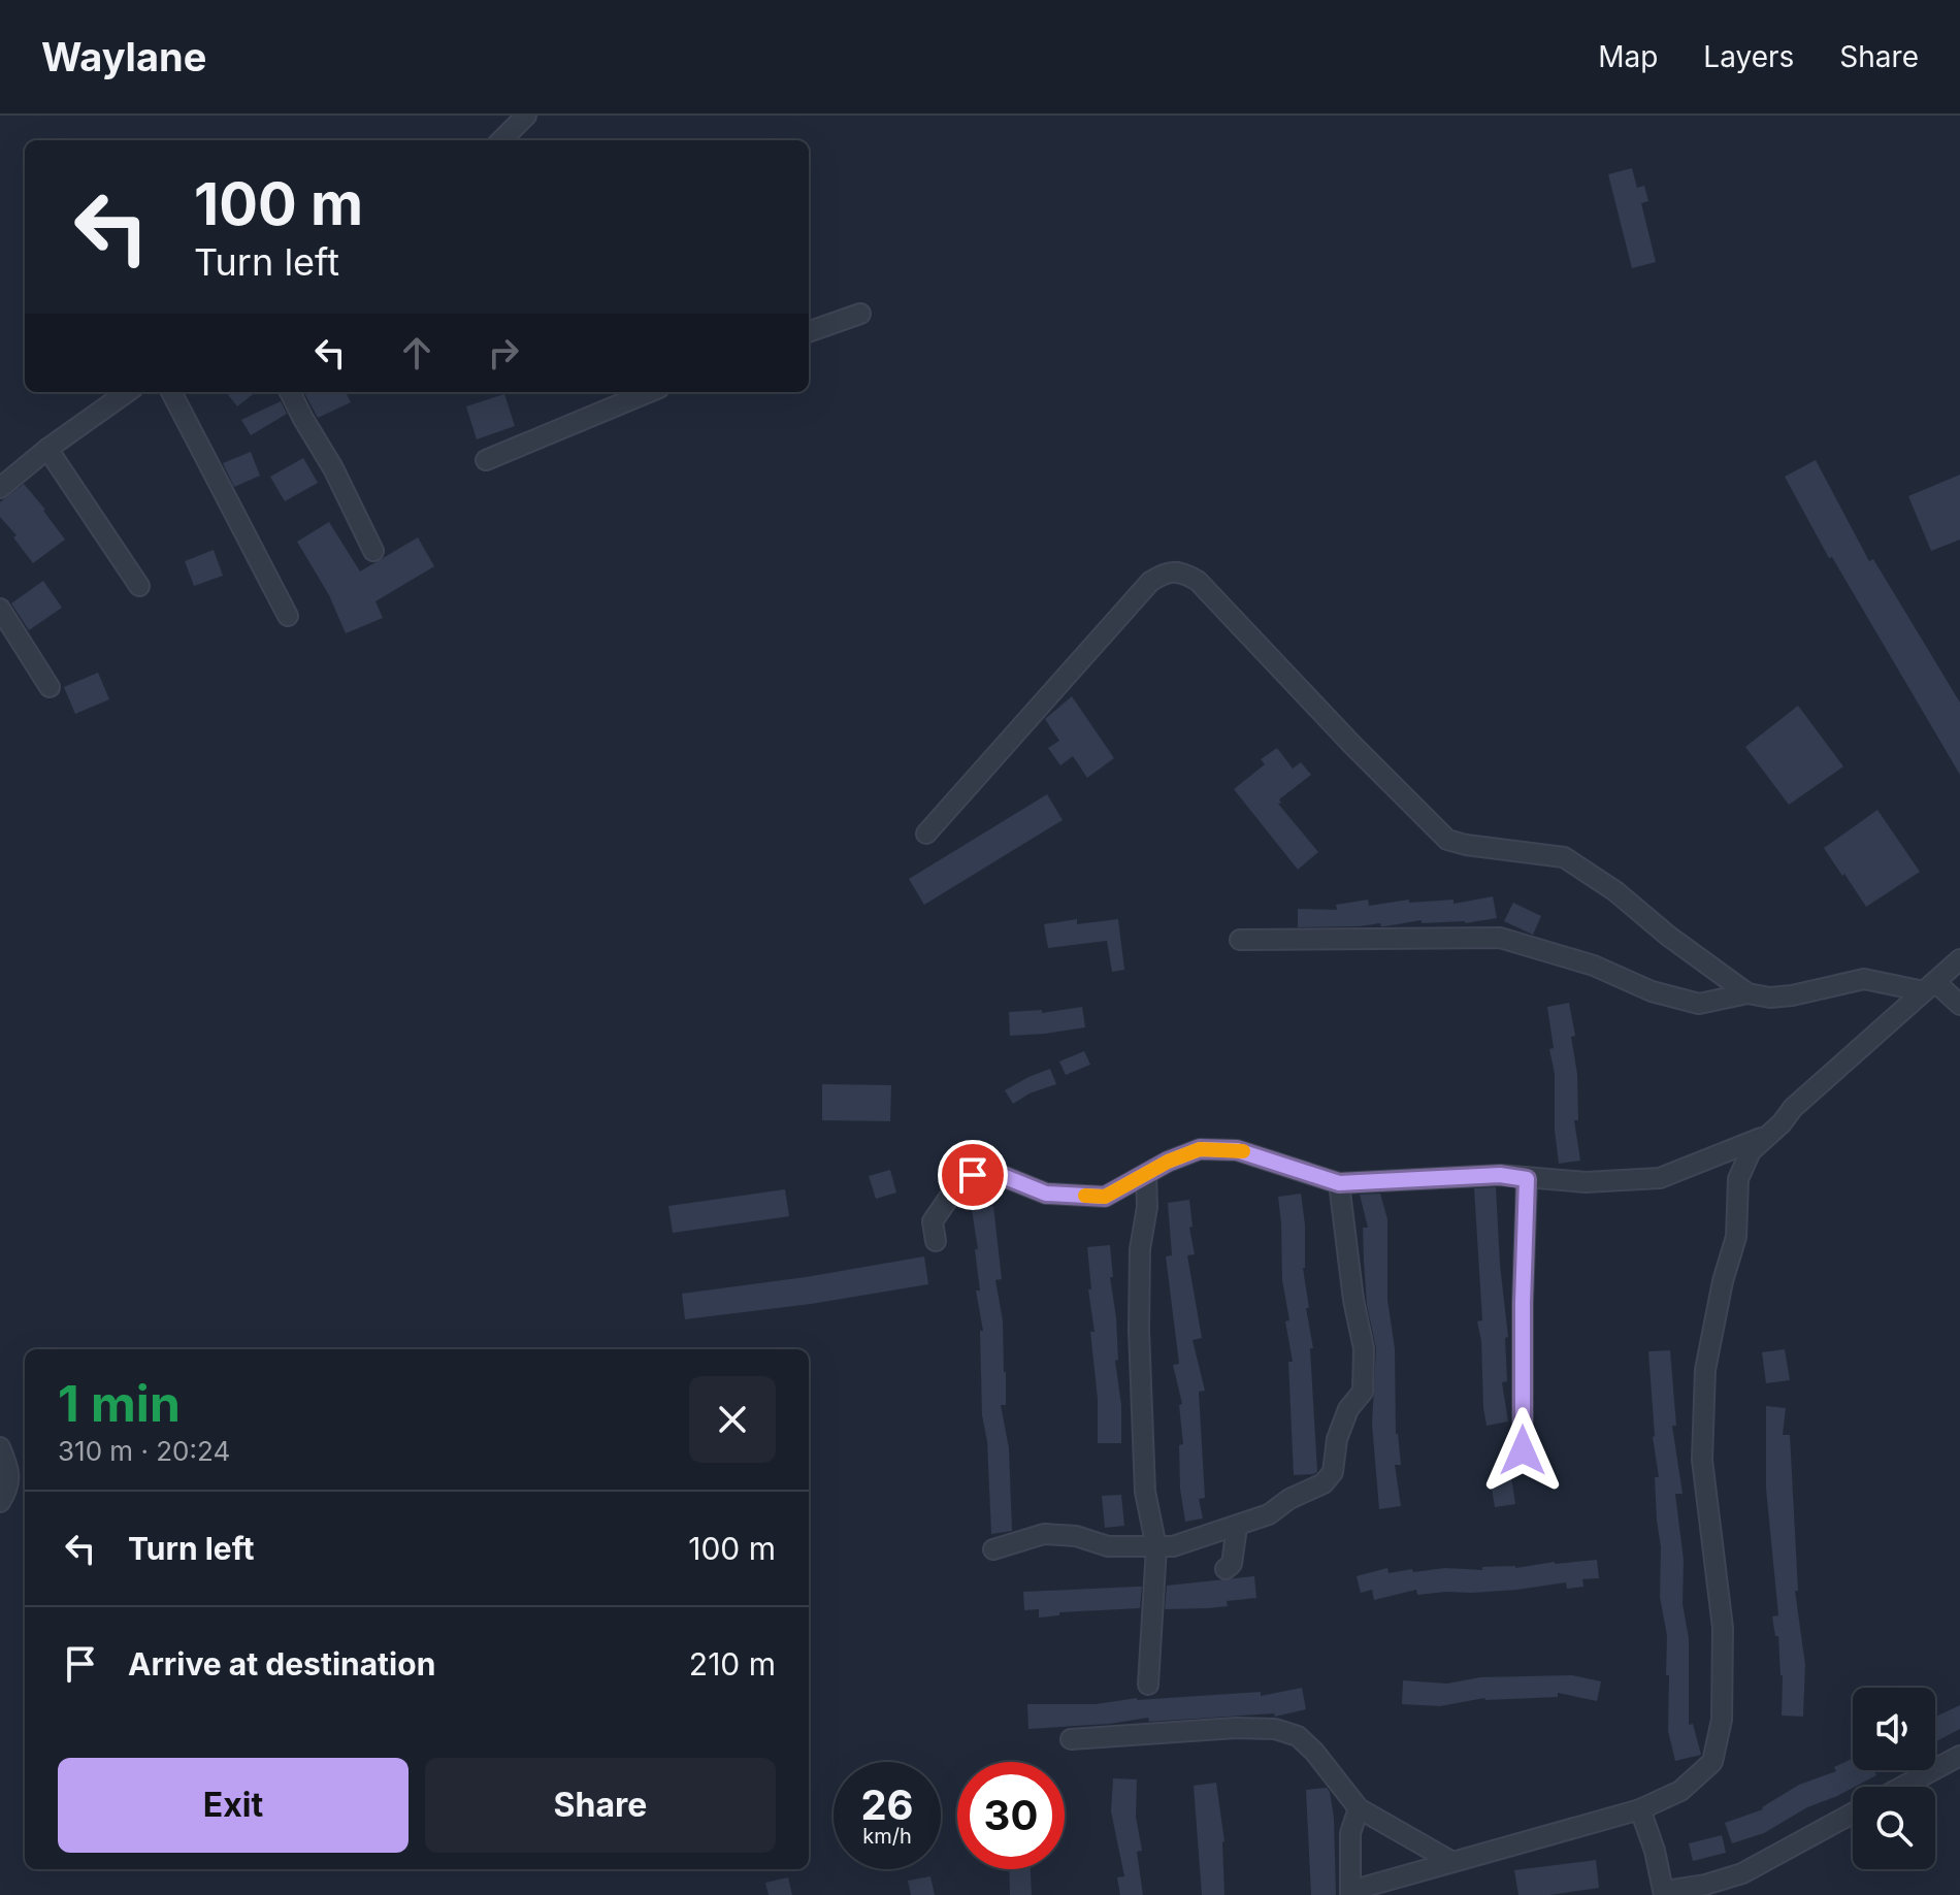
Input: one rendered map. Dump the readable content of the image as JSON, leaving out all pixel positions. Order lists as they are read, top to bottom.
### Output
{
  "page": {
    "header": "Waylane",
    "nav": ["Map", "Layers", "Share"],
    "turn": ["100 m", "Turn left"],
    "heading": ["1 min", "310 m · 20:24"],
    "list": [
      {
        "name": "Turn left",
        "value": "100 m"
      },
      {
        "name": "Arrive at destination",
        "value": "210 m"
      }
    ],
    "buttons": ["Exit", "Share"],
    "speed": "26 km/h",
    "limit": "30"
  }
}
